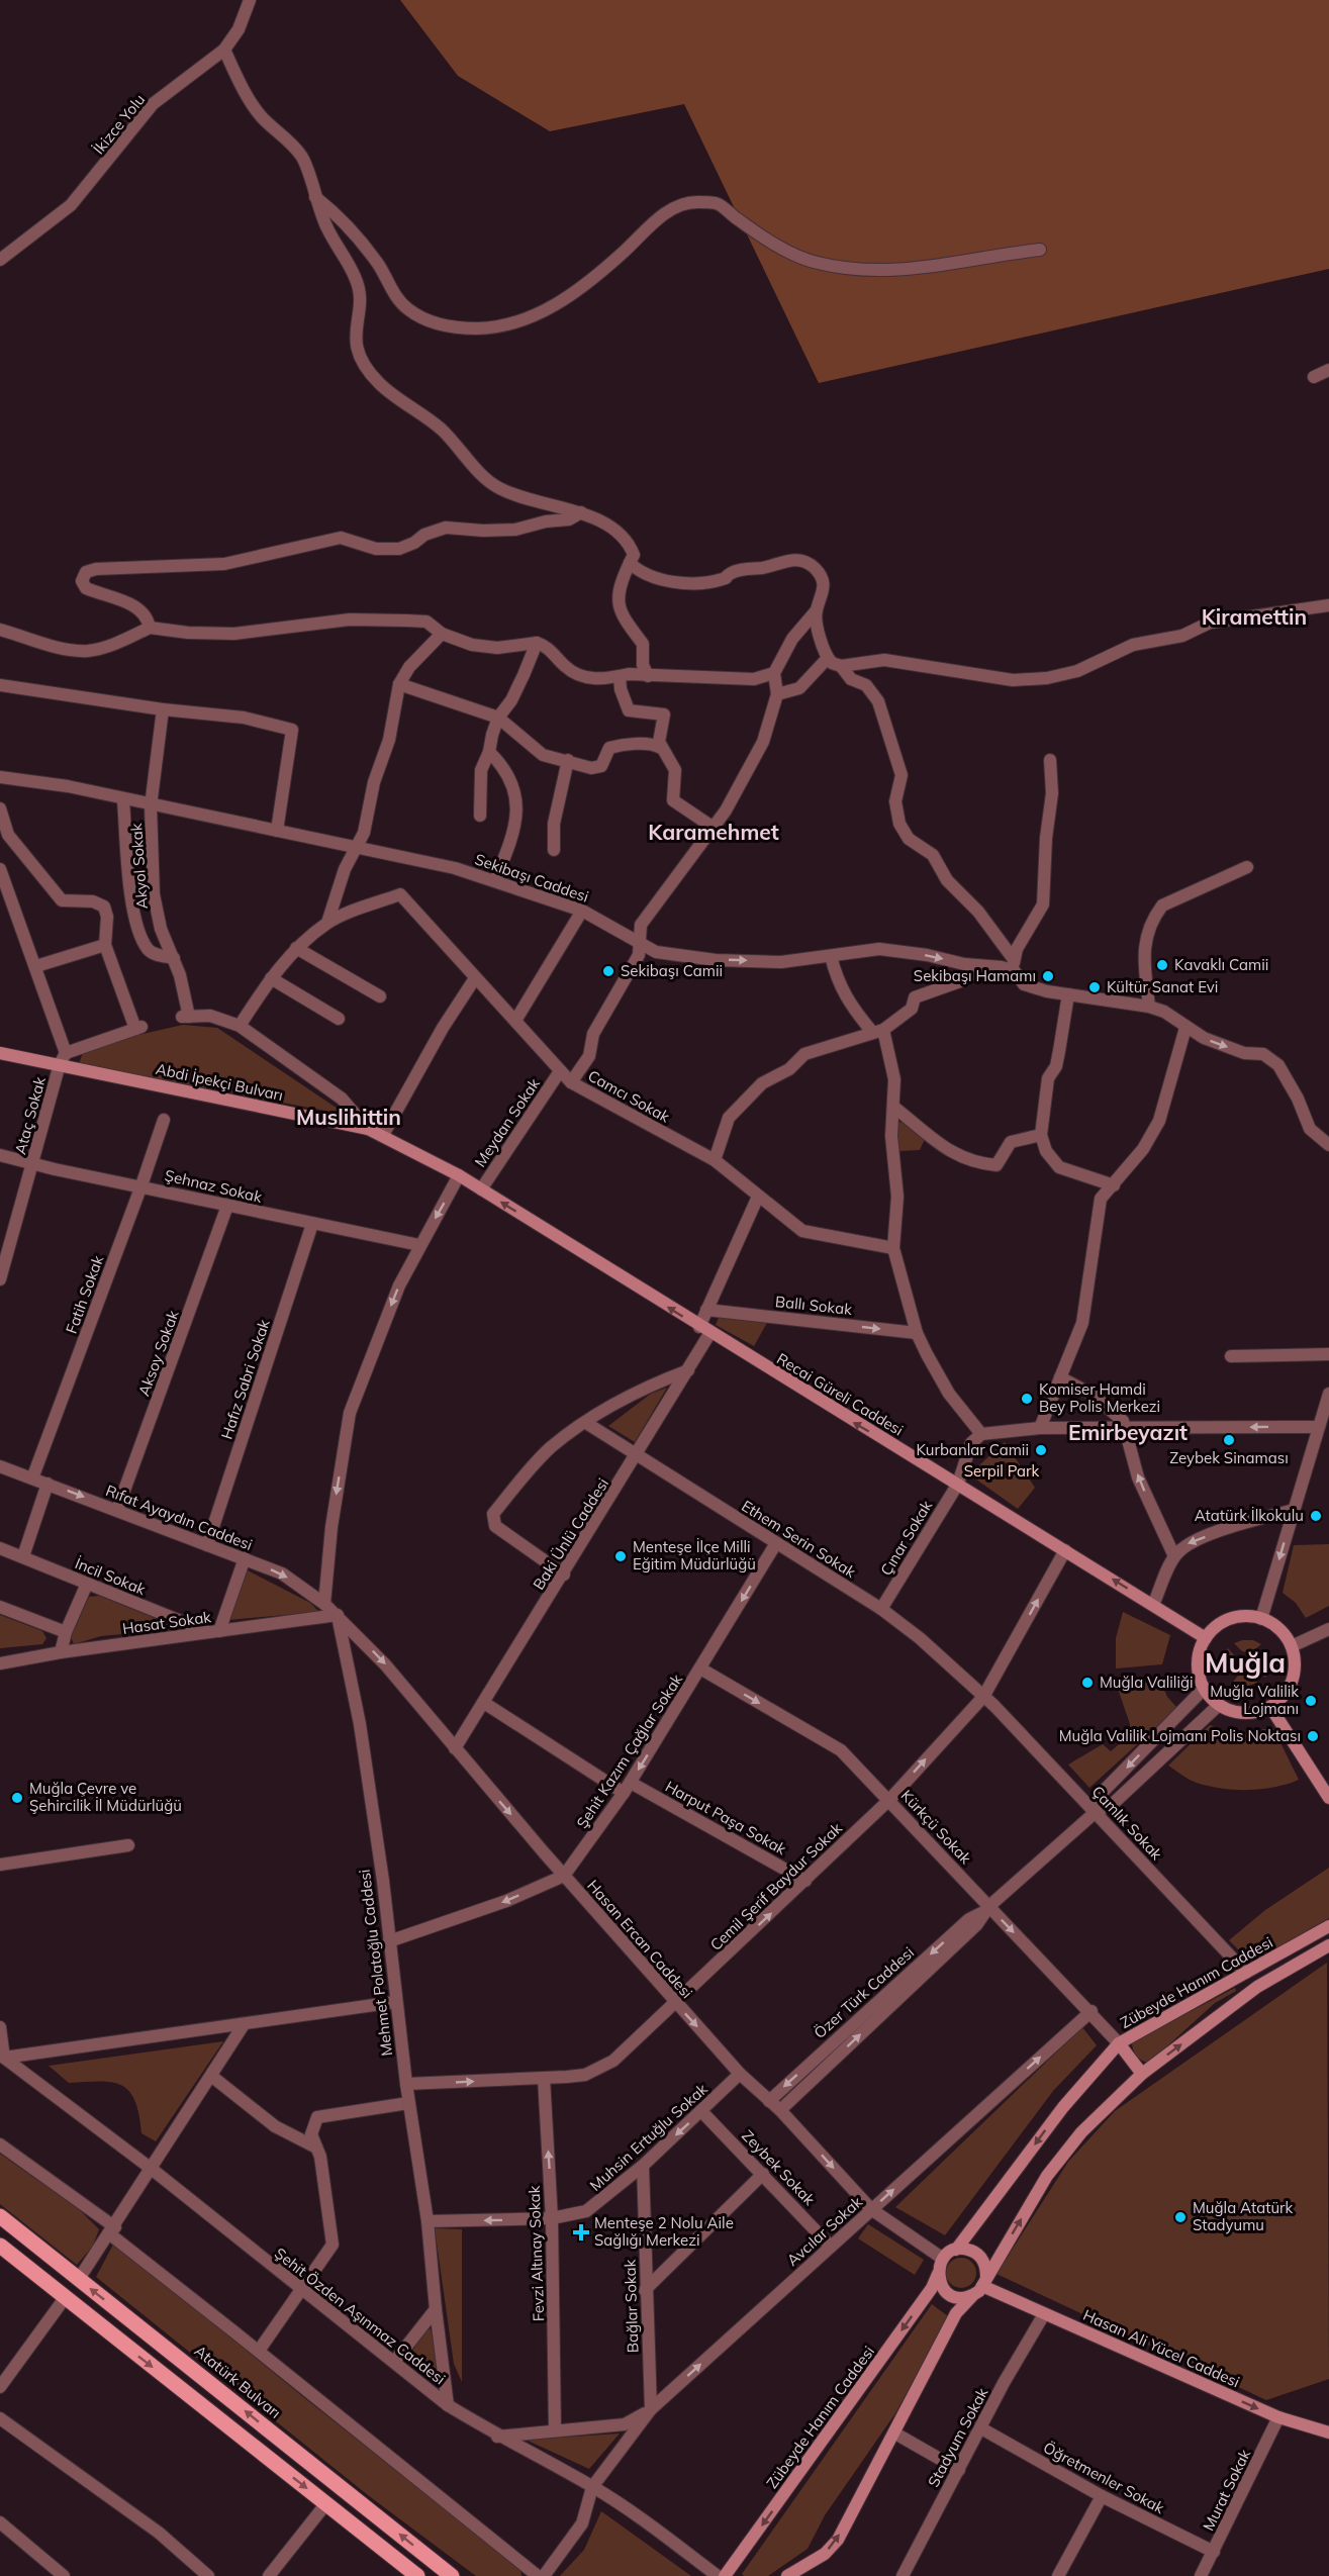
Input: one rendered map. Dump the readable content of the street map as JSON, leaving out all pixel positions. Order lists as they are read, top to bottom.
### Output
{
  "streets": {
    "main road": [
      "Abdi İpekçi Bulvarı",
      "Recai Güreli Caddesi",
      "Zübeyde Hanım Caddesi",
      "Hasan Ali Yücel Caddesi",
      "Atatürk Bulvarı"
    ],
    "street": [
      "İkizce Yolu",
      "Akyol Sokak",
      "Sekibaşı Caddesi",
      "Camcı Sokak",
      "Ataç Sokak",
      "Meydan Sokak",
      "Şehnaz Sokak",
      "Fatih Sokak",
      "Ballı Sokak",
      "Aksoy Sokak",
      "Hafız Sabri Sokak",
      "Rıfat Ayaydın Caddesi",
      "Baki Ünlü Caddesi",
      "Çınar Sokak",
      "Ethem Serin Sokak",
      "İncil Sokak",
      "Hasat Sokak",
      "Şehit Kazım Çağlar Sokak",
      "Harput Paşa Sokak",
      "Çamlık Sokak",
      "Kürkçü Sokak",
      "Cemil Şerif Baydur Sokak",
      "Hasan Ercan Caddesi",
      "Mehmet Polatoğlu Caddesi",
      "Özer Türk Caddesi",
      "Muhsin Ertuğlu Sokak",
      "Zeybek Sokak",
      "Avcılar Sokak",
      "Fevzi Altınay Sokak",
      "Bağlar Sokak",
      "Şehit Özden Aşınmaz Caddesi",
      "Stadyum Sokak",
      "Öğretmenler Sokak",
      "Murat Sokak"
    ]
  },
  "crossings": [
    ["Akyol Sokak", "Sekibaşı Caddesi"],
    ["Abdi İpekçi Bulvarı", "Ataç Sokak"],
    ["Abdi İpekçi Bulvarı", "Recai Güreli Caddesi"],
    ["Camcı Sokak", "Meydan Sokak"],
    ["Camcı Sokak", "Baki Ünlü Caddesi"],
    ["Ataç Sokak", "Şehnaz Sokak"],
    ["Meydan Sokak", "Recai Güreli Caddesi"],
    ["Şehnaz Sokak", "Fatih Sokak"],
    ["Şehnaz Sokak", "Aksoy Sokak"],
    ["Şehnaz Sokak", "Hafız Sabri Sokak"],
    ["Fatih Sokak", "Rıfat Ayaydın Caddesi"],
    ["Ballı Sokak", "Baki Ünlü Caddesi"],
    ["Aksoy Sokak", "Rıfat Ayaydın Caddesi"],
    ["Hafız Sabri Sokak", "Rıfat Ayaydın Caddesi"],
    ["Recai Güreli Caddesi", "Baki Ünlü Caddesi"],
    ["Recai Güreli Caddesi", "Çınar Sokak"],
    ["Recai Güreli Caddesi", "Cemil Şerif Baydur Sokak"],
    ["Recai Güreli Caddesi", "Özer Türk Caddesi"],
    ["Rıfat Ayaydın Caddesi", "Hasat Sokak"],
    ["Rıfat Ayaydın Caddesi", "Hasan Ercan Caddesi"],
    ["Rıfat Ayaydın Caddesi", "Mehmet Polatoğlu Caddesi"],
    ["Baki Ünlü Caddesi", "Ethem Serin Sokak"],
    ["Baki Ünlü Caddesi", "Harput Paşa Sokak"],
    ["Baki Ünlü Caddesi", "Hasan Ercan Caddesi"],
    ["Çınar Sokak", "Ethem Serin Sokak"],
    ["Ethem Serin Sokak", "Şehit Kazım Çağlar Sokak"],
    ["Ethem Serin Sokak", "Çamlık Sokak"],
    ["Ethem Serin Sokak", "Cemil Şerif Baydur Sokak"],
    ["İncil Sokak", "Hasat Sokak"],
    ["Hasat Sokak", "Hasan Ercan Caddesi"],
    ["Hasat Sokak", "Mehmet Polatoğlu Caddesi"],
    ["Şehit Kazım Çağlar Sokak", "Harput Paşa Sokak"],
    ["Şehit Kazım Çağlar Sokak", "Kürkçü Sokak"],
    ["Şehit Kazım Çağlar Sokak", "Hasan Ercan Caddesi"],
    ["Harput Paşa Sokak", "Cemil Şerif Baydur Sokak"],
    ["Çamlık Sokak", "Cemil Şerif Baydur Sokak"],
    ["Çamlık Sokak", "Zübeyde Hanım Caddesi"],
    ["Çamlık Sokak", "Özer Türk Caddesi"],
    ["Kürkçü Sokak", "Cemil Şerif Baydur Sokak"],
    ["Kürkçü Sokak", "Zübeyde Hanım Caddesi"],
    ["Kürkçü Sokak", "Özer Türk Caddesi"],
    ["Kürkçü Sokak", "Avcılar Sokak"],
    ["Cemil Şerif Baydur Sokak", "Hasan Ercan Caddesi"],
    ["Cemil Şerif Baydur Sokak", "Mehmet Polatoğlu Caddesi"],
    ["Cemil Şerif Baydur Sokak", "Fevzi Altınay Sokak"],
    ["Hasan Ercan Caddesi", "Mehmet Polatoğlu Caddesi"],
    ["Hasan Ercan Caddesi", "Zübeyde Hanım Caddesi"],
    ["Hasan Ercan Caddesi", "Özer Türk Caddesi"],
    ["Hasan Ercan Caddesi", "Muhsin Ertuğlu Sokak"],
    ["Hasan Ercan Caddesi", "Avcılar Sokak"],
    ["Hasan Ercan Caddesi", "Hasan Ali Yücel Caddesi"],
    ["Mehmet Polatoğlu Caddesi", "Muhsin Ertuğlu Sokak"],
    ["Mehmet Polatoğlu Caddesi", "Şehit Özden Aşınmaz Caddesi"],
    ["Zübeyde Hanım Caddesi", "Hasan Ali Yücel Caddesi"],
    ["Muhsin Ertuğlu Sokak", "Zeybek Sokak"],
    ["Muhsin Ertuğlu Sokak", "Fevzi Altınay Sokak"],
    ["Muhsin Ertuğlu Sokak", "Bağlar Sokak"],
    ["Zeybek Sokak", "Avcılar Sokak"],
    ["Avcılar Sokak", "Bağlar Sokak"],
    ["Avcılar Sokak", "Şehit Özden Aşınmaz Caddesi"],
    ["Hasan Ali Yücel Caddesi", "Stadyum Sokak"],
    ["Hasan Ali Yücel Caddesi", "Murat Sokak"],
    ["Stadyum Sokak", "Öğretmenler Sokak"],
    ["Öğretmenler Sokak", "Murat Sokak"]
  ],
  "one_way": [
    "Sekibaşı Caddesi",
    "Ballı Sokak",
    "Recai Güreli Caddesi",
    "Rıfat Ayaydın Caddesi",
    "Şehit Kazım Çağlar Sokak",
    "Kürkçü Sokak",
    "Cemil Şerif Baydur Sokak",
    "Hasan Ercan Caddesi",
    "Muhsin Ertuğlu Sokak",
    "Fevzi Altınay Sokak",
    "Hasan Ali Yücel Caddesi"
  ],
  "districts": [
    "Kiramettin",
    "Karamehmet",
    "Muslihittin",
    "Emirbeyazıt",
    "Muğla"
  ],
  "parks": ["Serpil Park"],
  "places": {
    "other": [
      "Kavaklı Camii",
      "Sekibaşı Camii",
      "Sekibaşı Hamamı",
      "Kültür Sanat Evi",
      "Komiser Hamdi Bey Polis Merkezi",
      "Zeybek Sinaması",
      "Kurbanlar Camii",
      "Atatürk İlkokulu",
      "Menteşe İlçe Milli Eğitim Müdürlüğü",
      "Muğla Valiliği",
      "Muğla Valilik Lojmanı",
      "Muğla Valilik Lojmanı Polis Noktası",
      "Muğla Çevre ve Şehircilik İl Müdürlüğü",
      "Muğla Atatürk Stadyumu"
    ],
    "health": ["Menteşe 2 Nolu Aile Sağlığı Merkezi"]
  }
}
